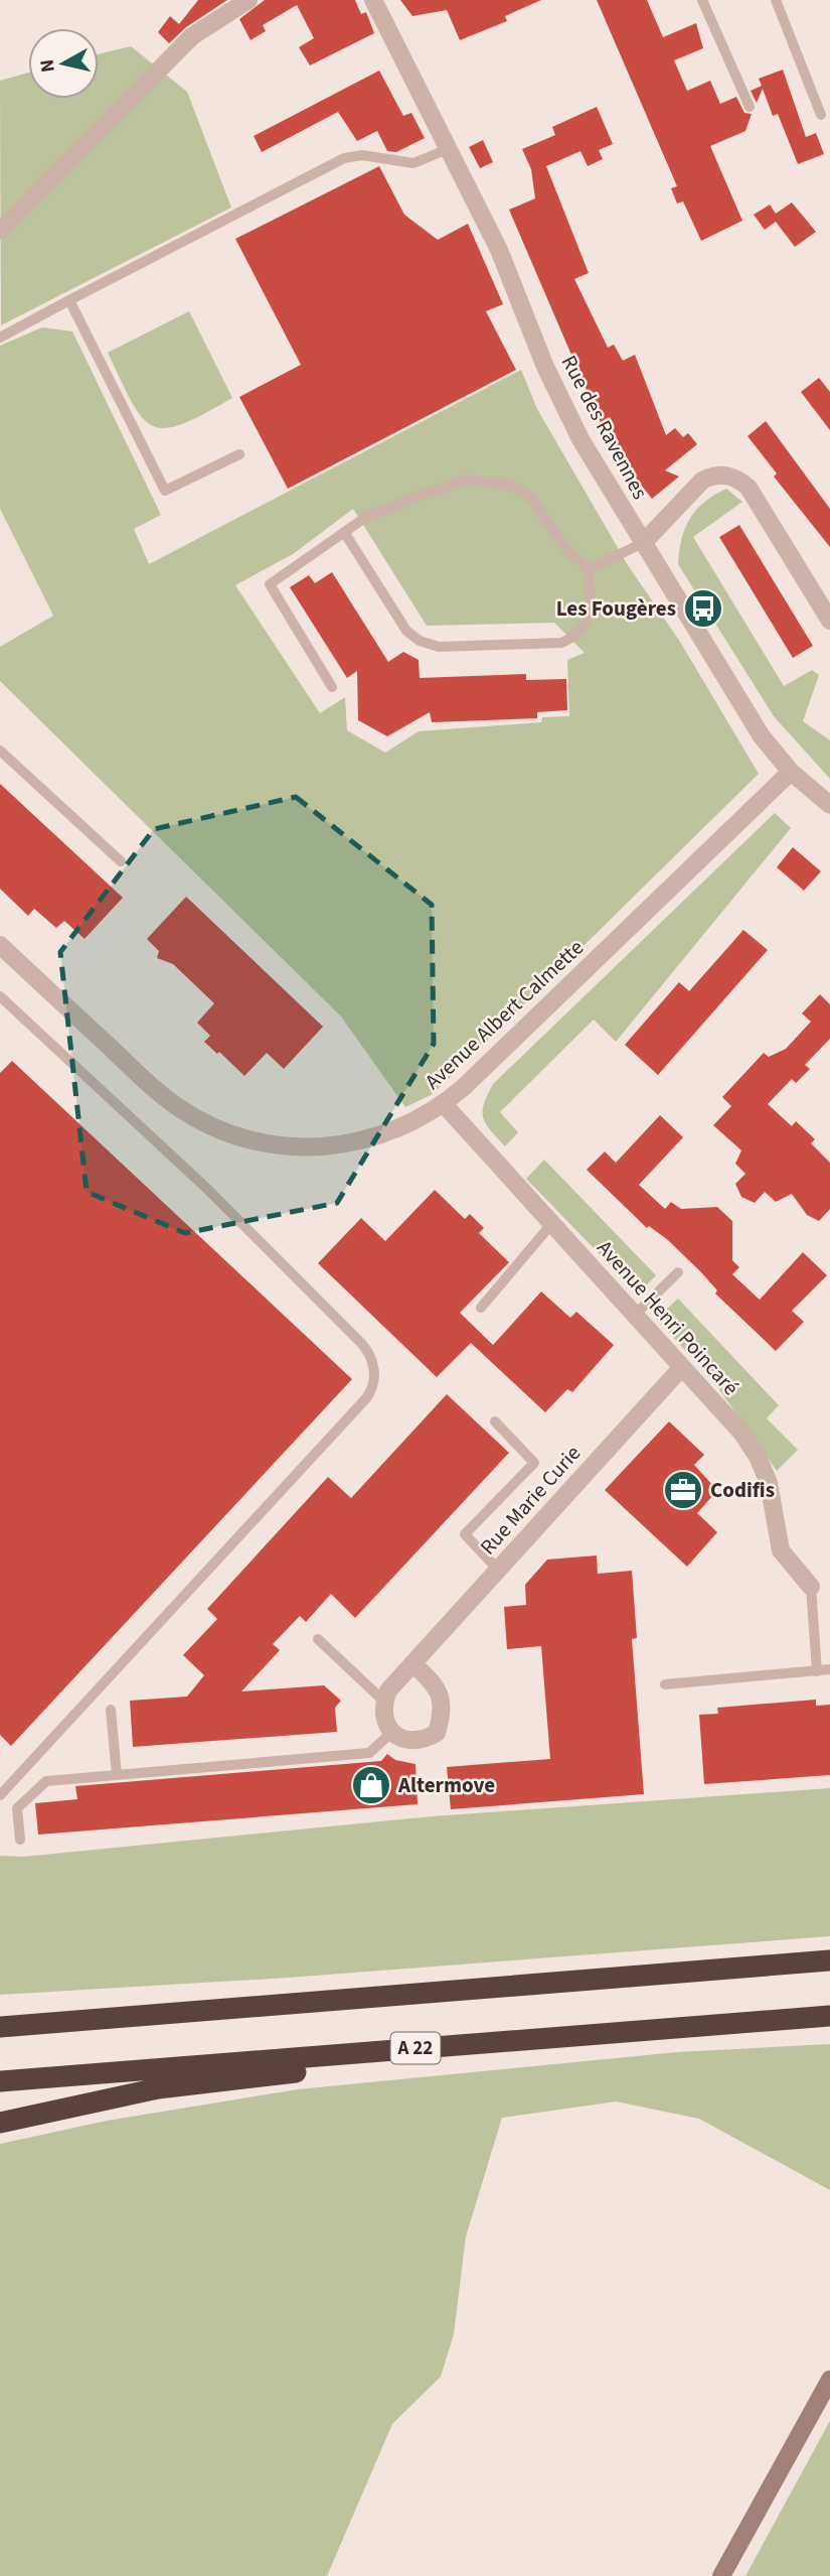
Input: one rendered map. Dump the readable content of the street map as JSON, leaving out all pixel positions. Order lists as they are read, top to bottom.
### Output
{
  "streets": {
    "highway": ["A 22"],
    "street": [
      "Rue des Ravennes",
      "Avenue Albert Calmette",
      "Avenue Henri Poincaré",
      "Rue Marie Curie"
    ]
  },
  "crossings": [
    ["Rue des Ravennes", "Avenue Albert Calmette"],
    ["Avenue Albert Calmette", "Avenue Henri Poincaré"],
    ["Avenue Henri Poincaré", "Rue Marie Curie"]
  ],
  "places": {
    "bus stop": ["Les Fougères"],
    "office": ["Codifis"],
    "shop": ["Altermove"]
  },
  "north": "left"
}
